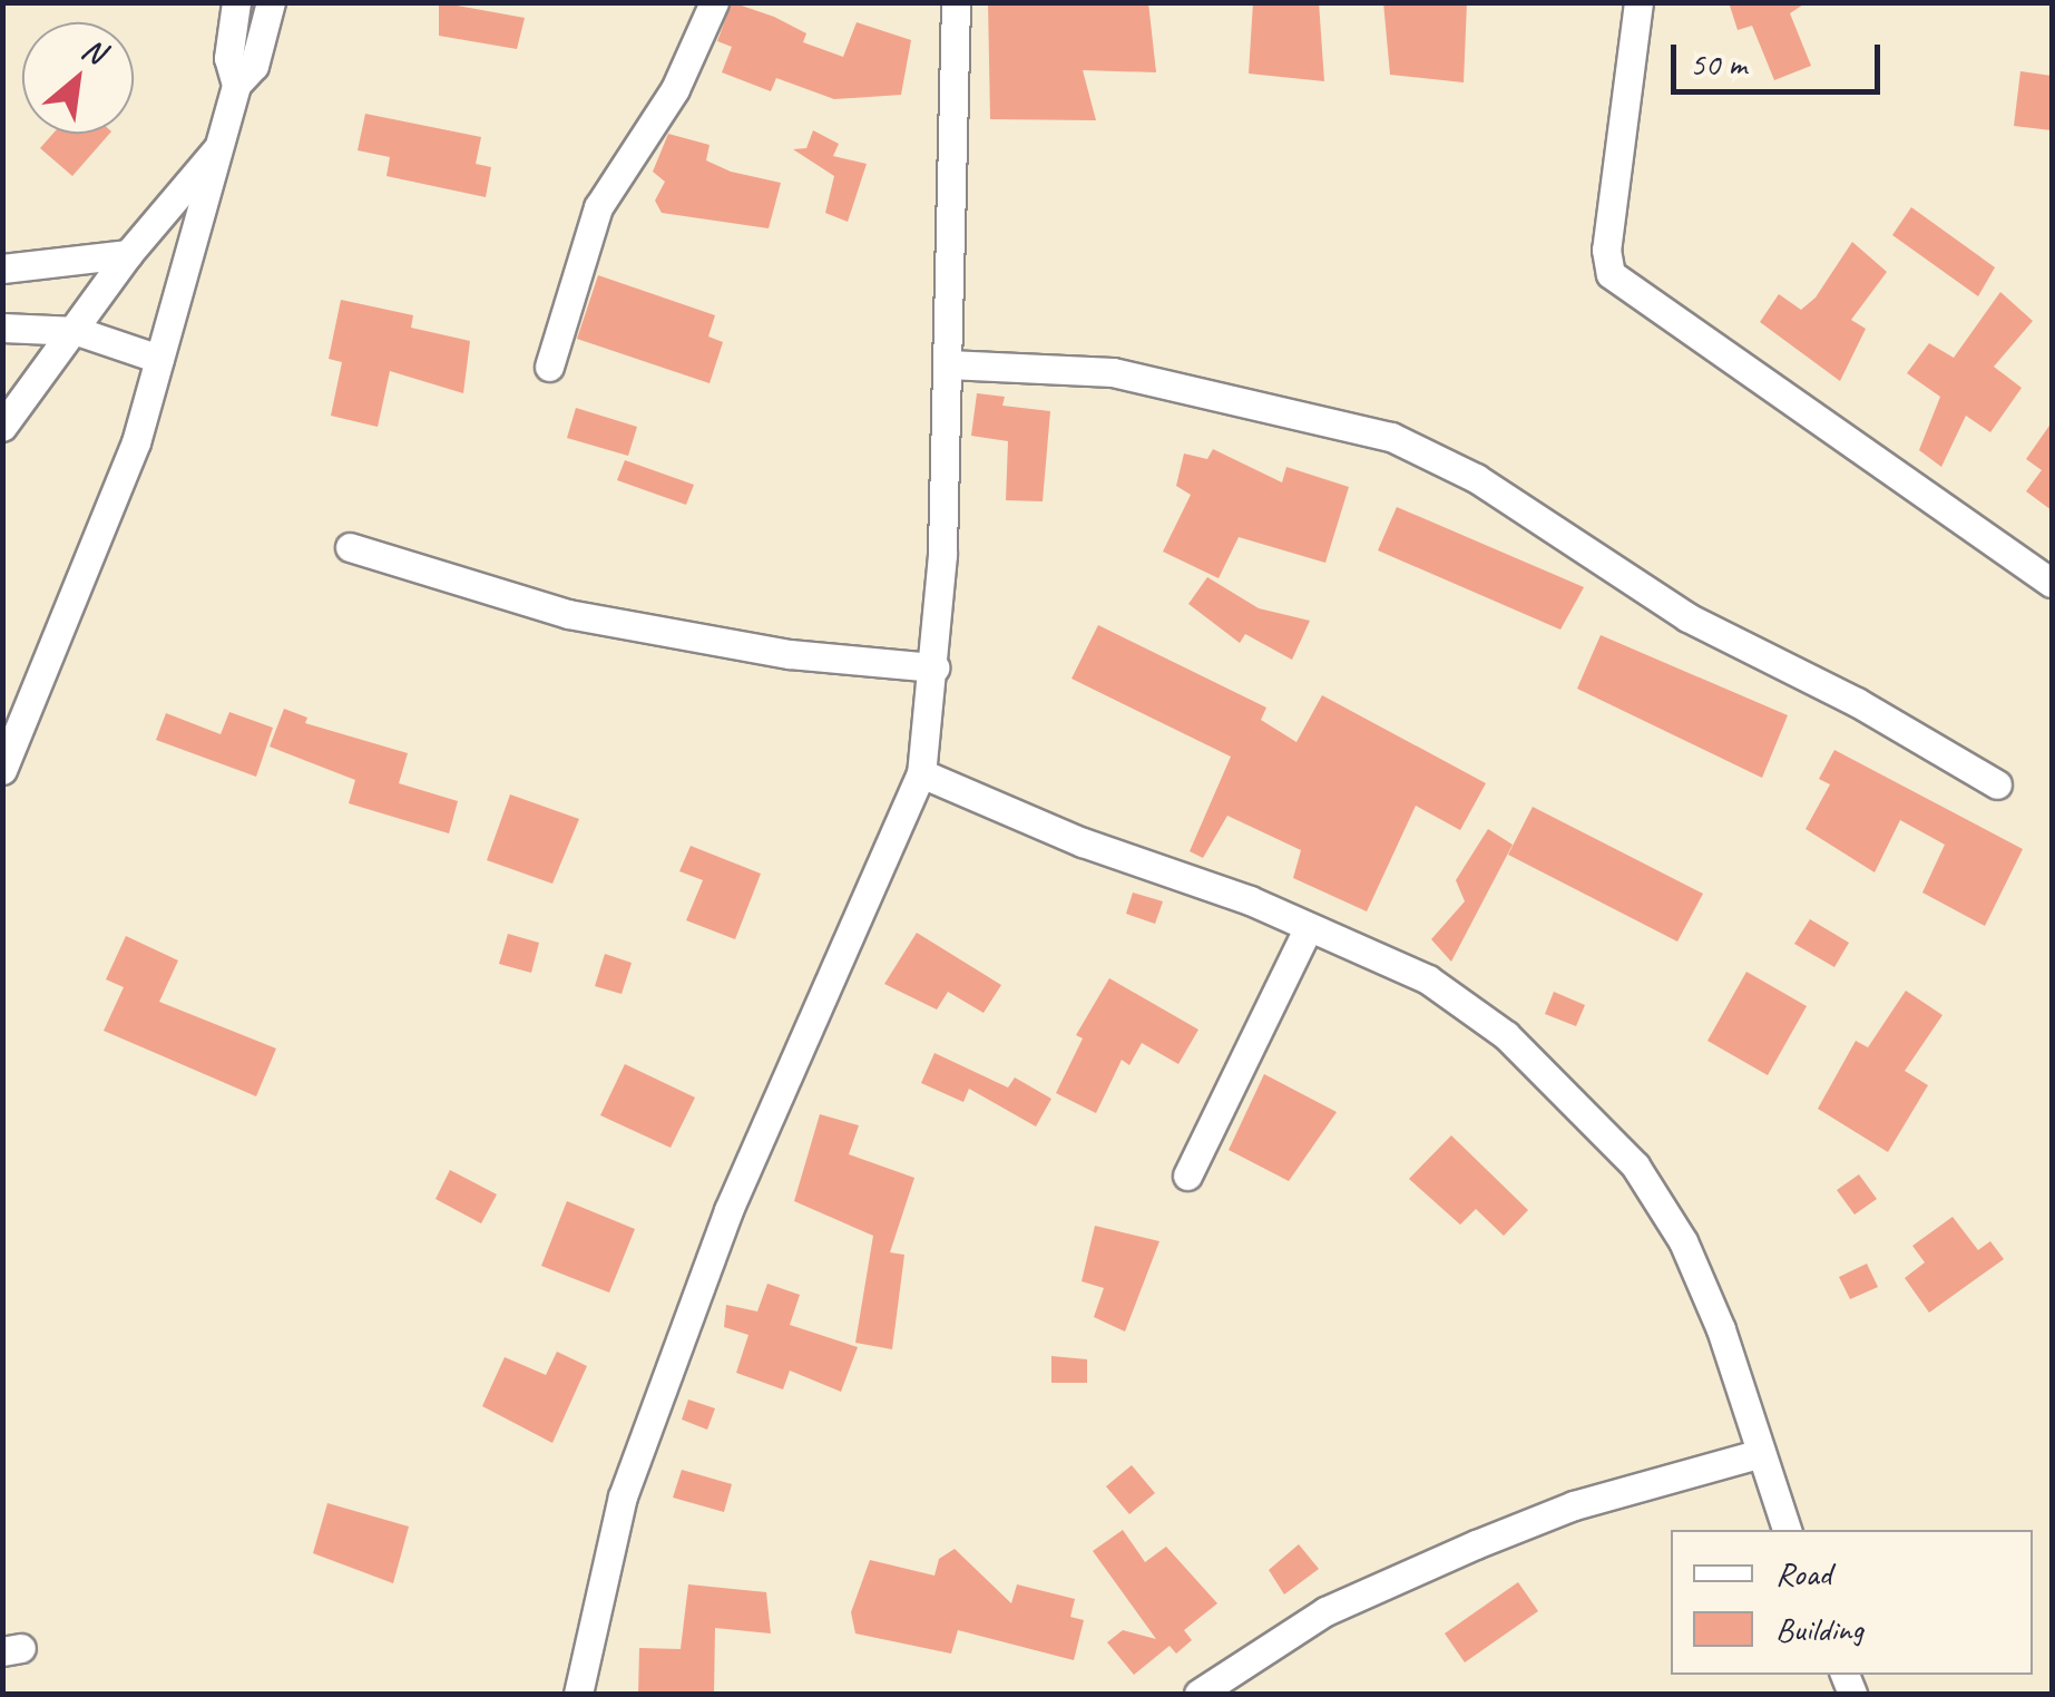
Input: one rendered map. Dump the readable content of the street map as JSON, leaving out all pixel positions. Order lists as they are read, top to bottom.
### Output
{
  "legend": ["Road", "Building"],
  "scale_bar": "50 m",
  "north": "top right"
}
